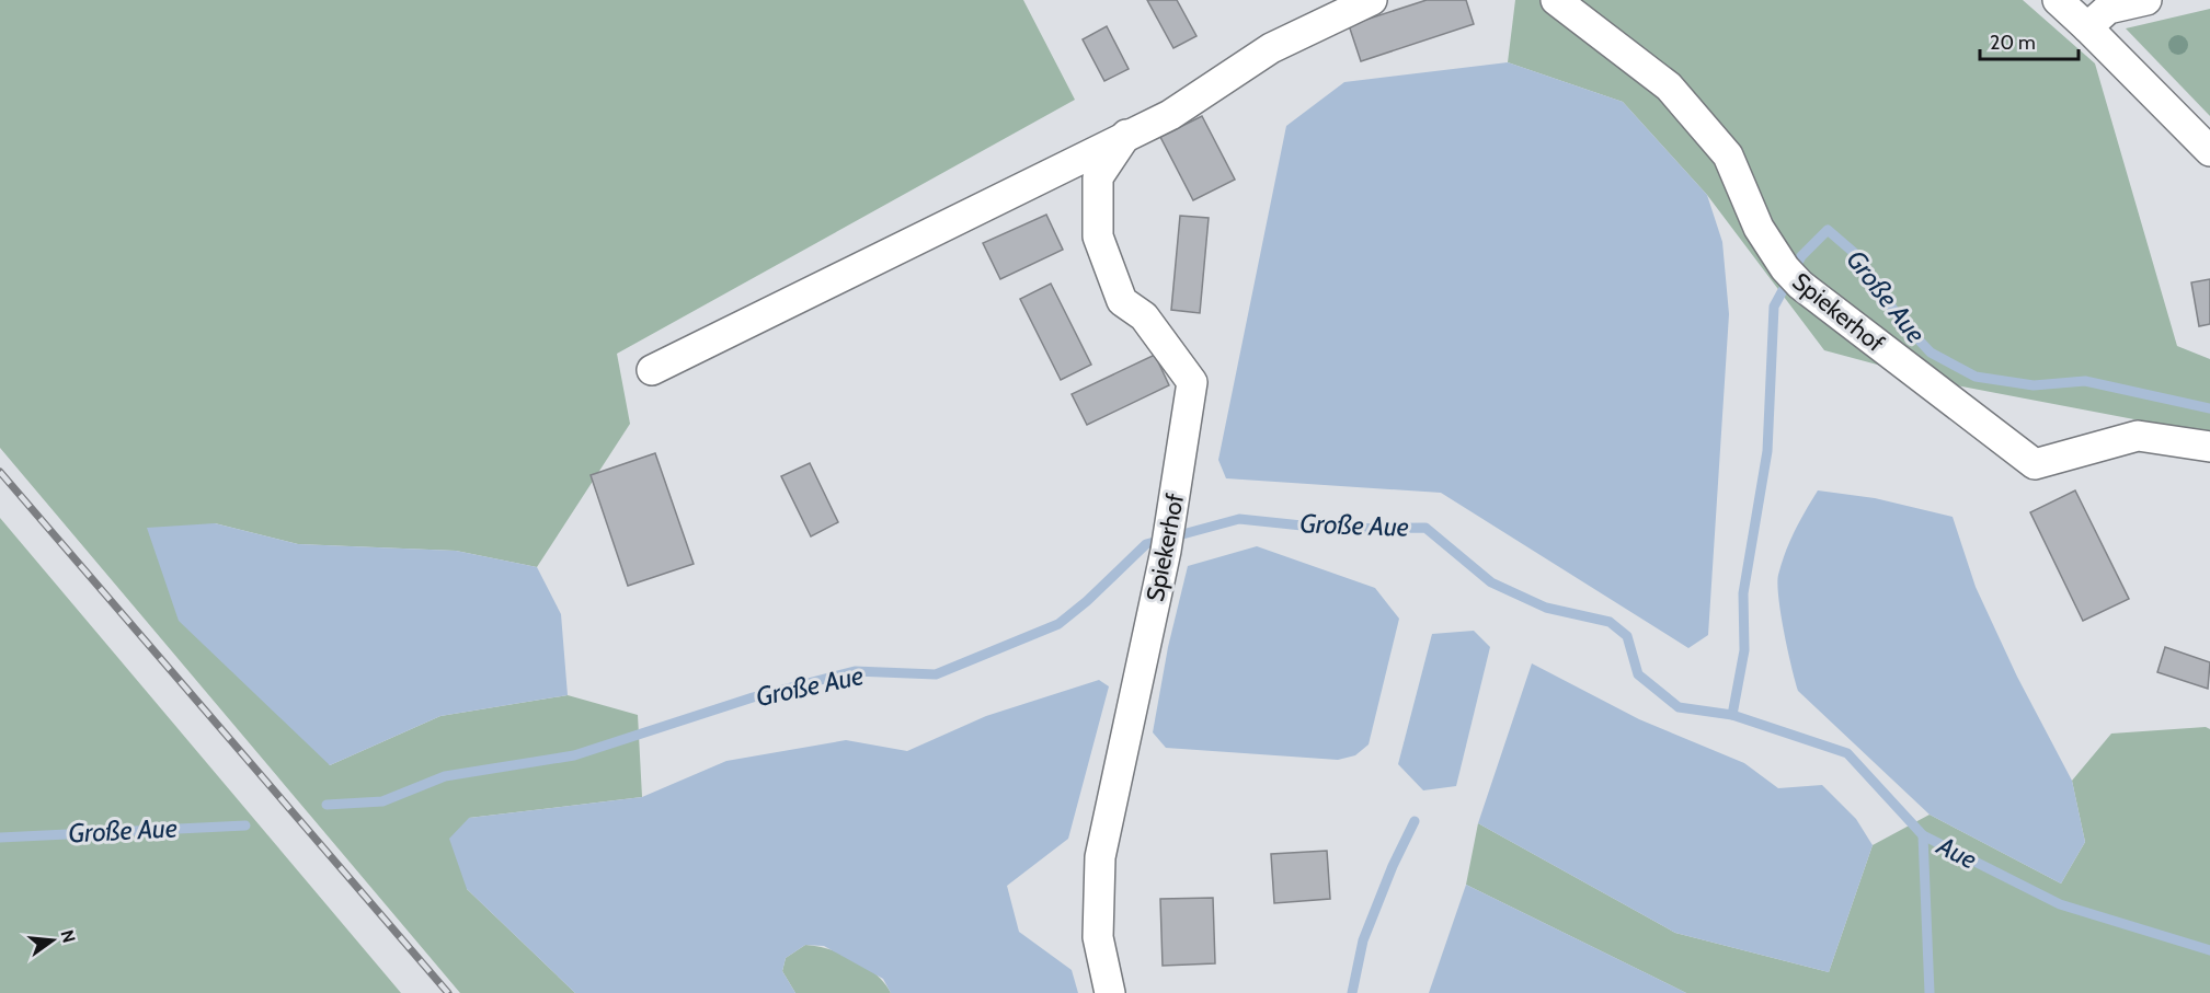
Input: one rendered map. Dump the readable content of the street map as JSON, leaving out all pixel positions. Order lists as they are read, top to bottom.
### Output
{
  "streets": {
    "street": ["Spiekerhof"]
  },
  "water": ["Große Aue", "Aue"],
  "scale_bar": "20 m",
  "north": "right"
}
